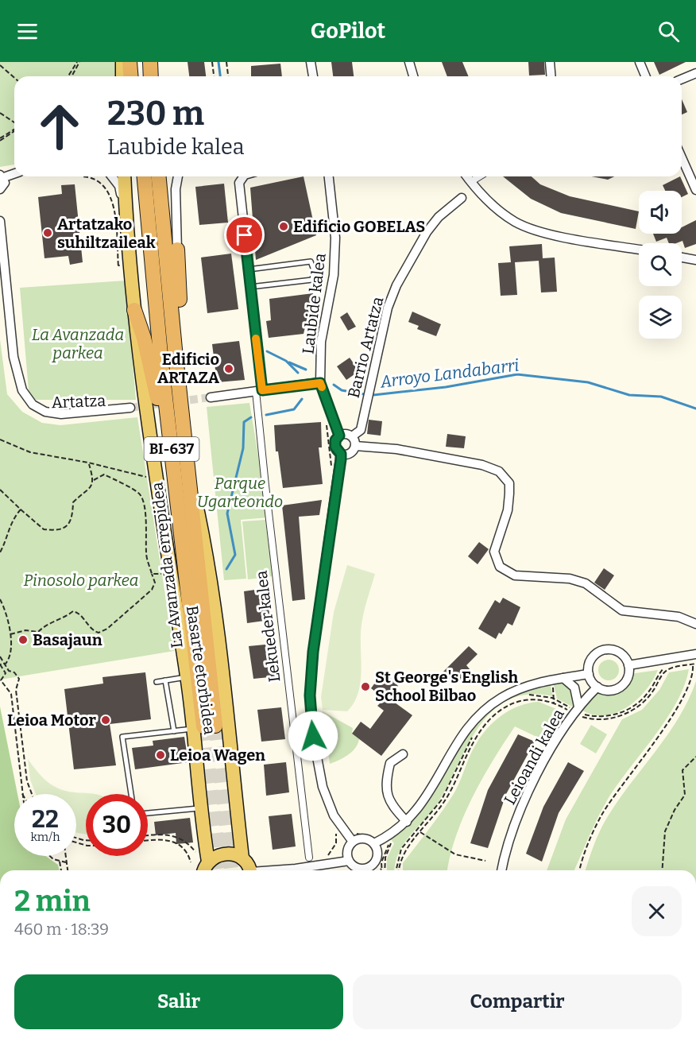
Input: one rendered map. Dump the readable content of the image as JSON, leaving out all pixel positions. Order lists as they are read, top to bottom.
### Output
{
  "streets": {
    "highway": ["BI-637", "La Avanzada errepidea"],
    "main road": ["Basarte etorbidea"],
    "street": [
      "Laubide kalea",
      "Barrio Artatza",
      "Lekueder kalea",
      "Leioandi kalea"
    ]
  },
  "crossings": [
    ["Laubide kalea", "Barrio Artatza"],
    ["La Avanzada errepidea", "Basarte etorbidea"]
  ],
  "water": ["Arroyo Landabarri"],
  "parks": ["La Avanzada parkea", "Parque Ugarteondo", "Pinosolo parkea"],
  "places": [
    "Edificio GOBELAS",
    "Artatzako suhiltzaileak",
    "Edificio ARTAZA",
    "Basajaun",
    "St George's English School Bilbao",
    "Leioa Motor",
    "Leioa Wagen"
  ],
  "page": {
    "header": "GoPilot",
    "turn": ["230 m", "Laubide kalea"],
    "speed": "22 km/h",
    "limit": "30",
    "heading": ["2 min", "460 m · 18:39"],
    "buttons": ["Salir", "Compartir"]
  }
}
